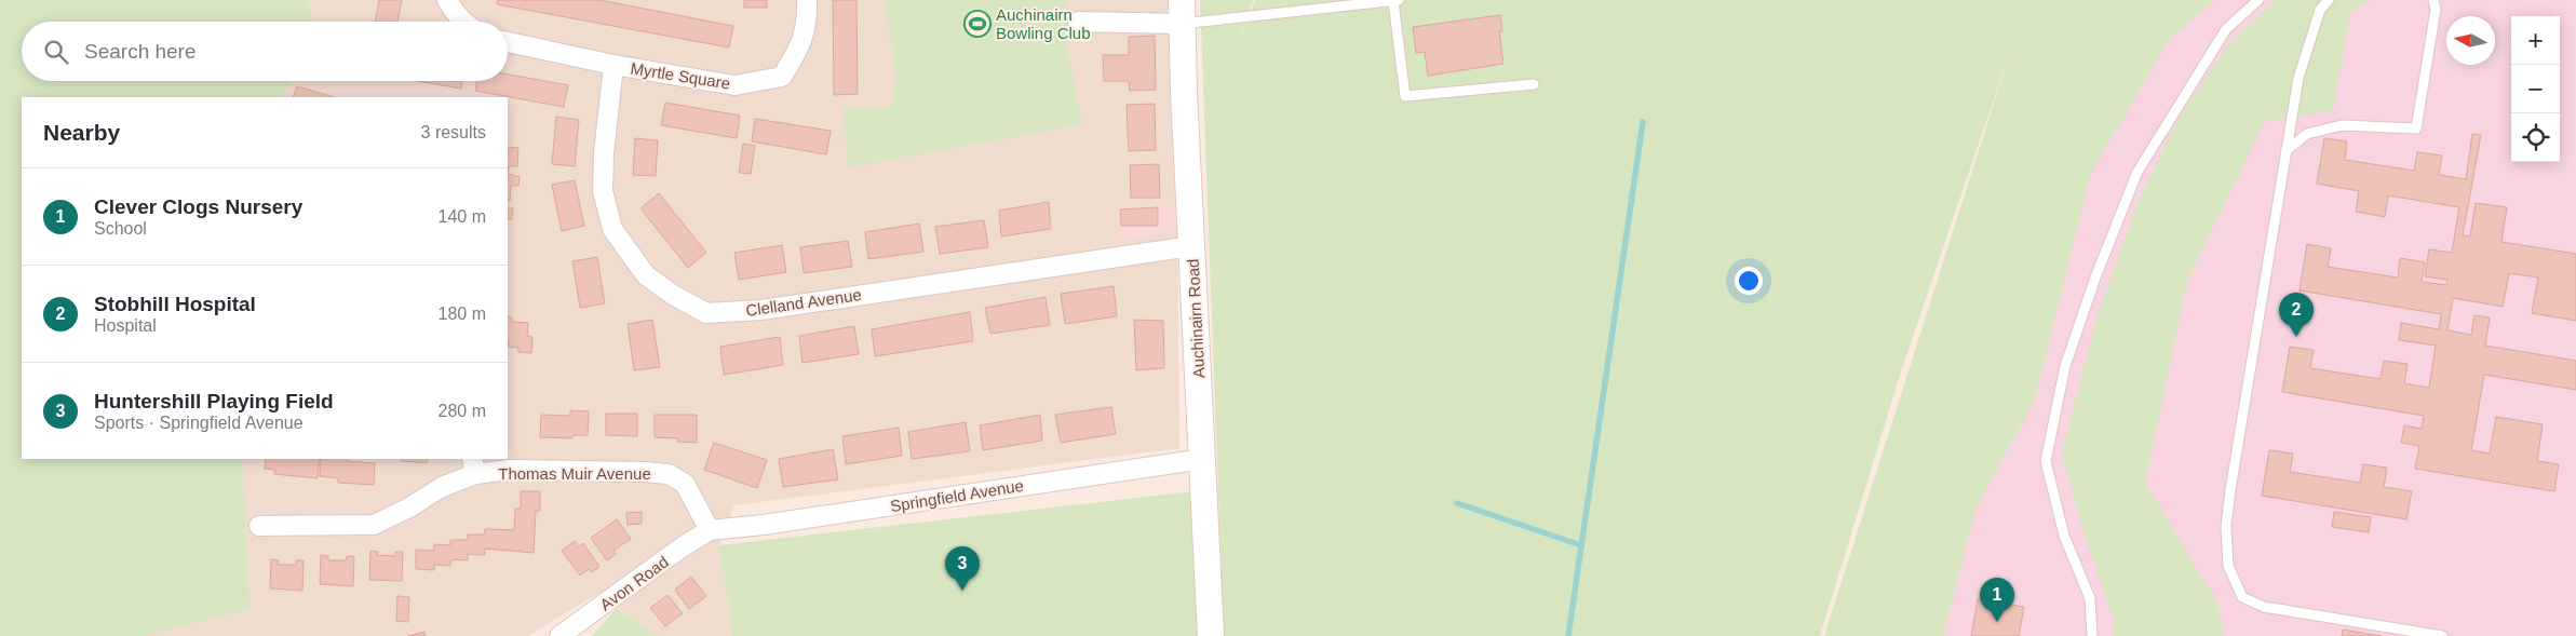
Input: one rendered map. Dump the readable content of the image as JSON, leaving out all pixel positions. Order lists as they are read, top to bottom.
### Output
{
  "streets": {
    "main road": ["Auchinairn Road"],
    "street": [
      "Myrtle Square",
      "Clelland Avenue",
      "Thomas Muir Avenue",
      "Springfield Avenue",
      "Avon Road"
    ]
  },
  "crossings": [
    ["Myrtle Square", "Clelland Avenue"],
    ["Clelland Avenue", "Auchinairn Road"],
    ["Auchinairn Road", "Springfield Avenue"],
    ["Thomas Muir Avenue", "Springfield Avenue"],
    ["Thomas Muir Avenue", "Avon Road"],
    ["Springfield Avenue", "Avon Road"]
  ],
  "places": {
    "sports": ["Auchinairn Bowling Club"]
  },
  "north": "left",
  "page": {
    "map_buttons": ["+", "−"],
    "search": "Search here",
    "heading": ["Nearby", "3 results"],
    "list": [
      {
        "mark": "1",
        "name": "Clever Clogs Nursery",
        "note": "School",
        "value": "140 m"
      },
      {
        "mark": "2",
        "name": "Stobhill Hospital",
        "note": "Hospital",
        "value": "180 m"
      },
      {
        "mark": "3",
        "name": "Huntershill Playing Field",
        "note": "Sports · Springfield Avenue",
        "value": "280 m"
      }
    ],
    "pins": ["2", "3", "1"]
  }
}
